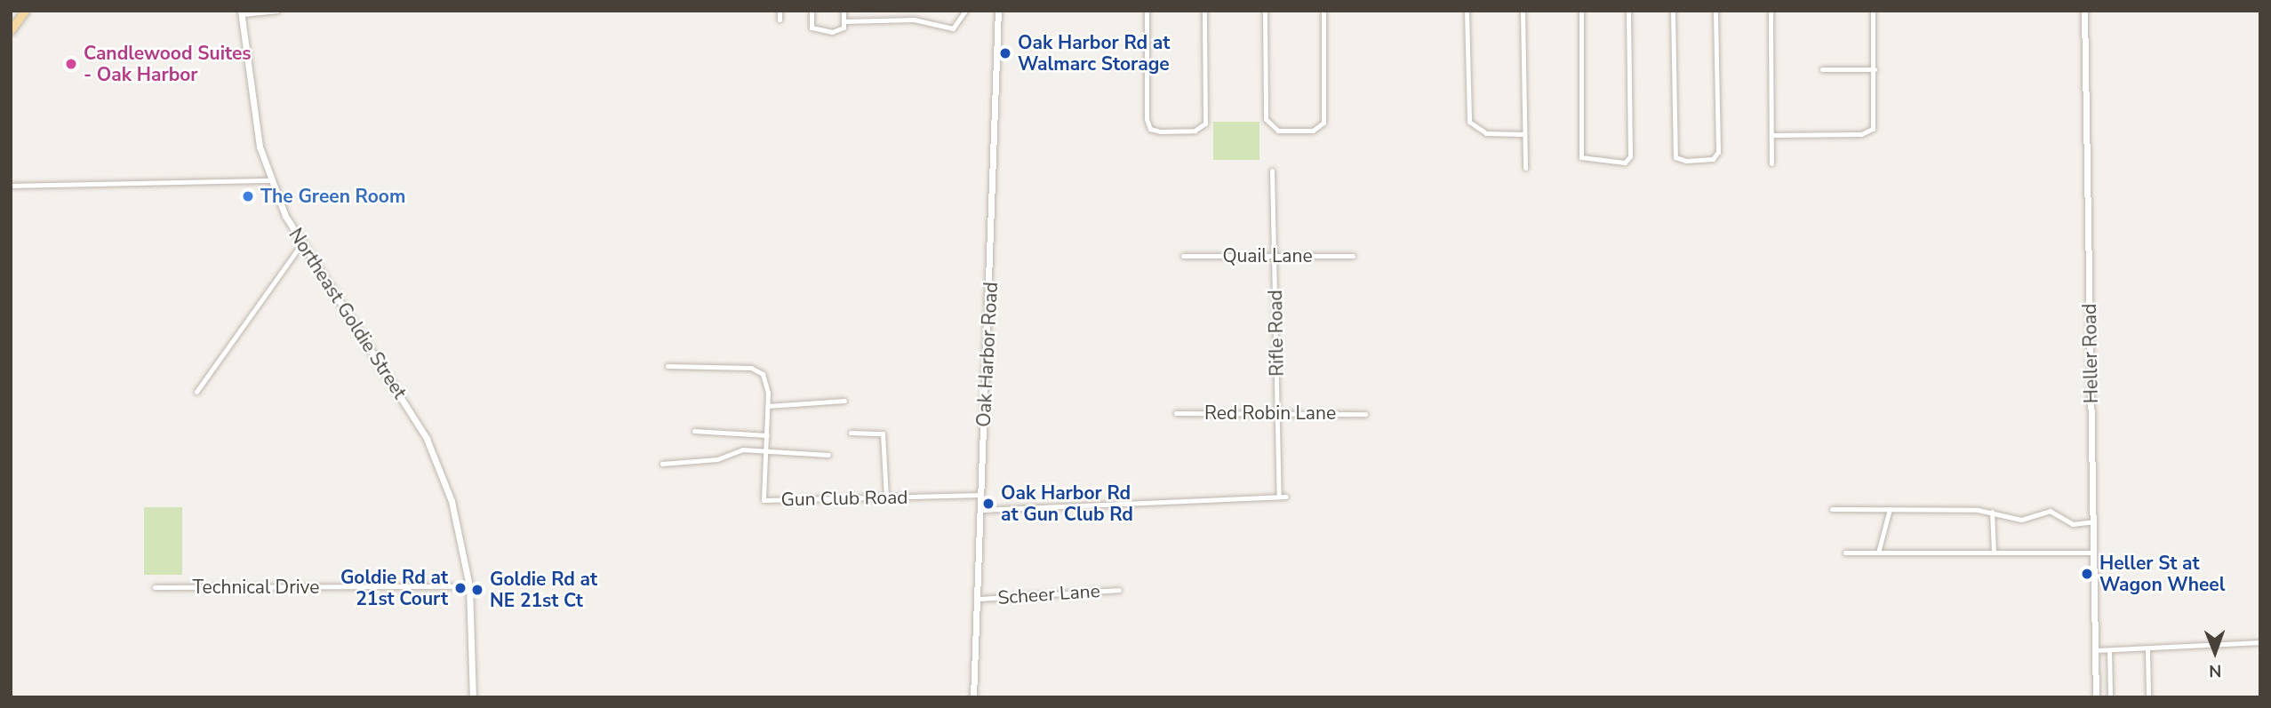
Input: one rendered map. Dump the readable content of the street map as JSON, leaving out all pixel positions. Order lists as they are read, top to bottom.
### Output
{
  "streets": {
    "street": [
      "Quail Lane",
      "Northeast Goldie Street",
      "Rifle Road",
      "Heller Road",
      "Oak Harbor Road",
      "Red Robin Lane",
      "Gun Club Road",
      "Technical Drive",
      "Scheer Lane"
    ]
  },
  "crossings": [
    ["Quail Lane", "Rifle Road"],
    ["Northeast Goldie Street", "Technical Drive"],
    ["Rifle Road", "Red Robin Lane"],
    ["Oak Harbor Road", "Gun Club Road"],
    ["Oak Harbor Road", "Scheer Lane"]
  ],
  "places": [
    "Oak Harbor Rd at Walmarc Storage",
    "Candlewood Suites - Oak Harbor",
    "The Green Room",
    "Oak Harbor Rd at Gun Club Rd",
    "Heller St at Wagon Wheel",
    "Goldie Rd at 21st Court",
    "Goldie Rd at NE 21st Ct"
  ],
  "north": "bottom"
}
